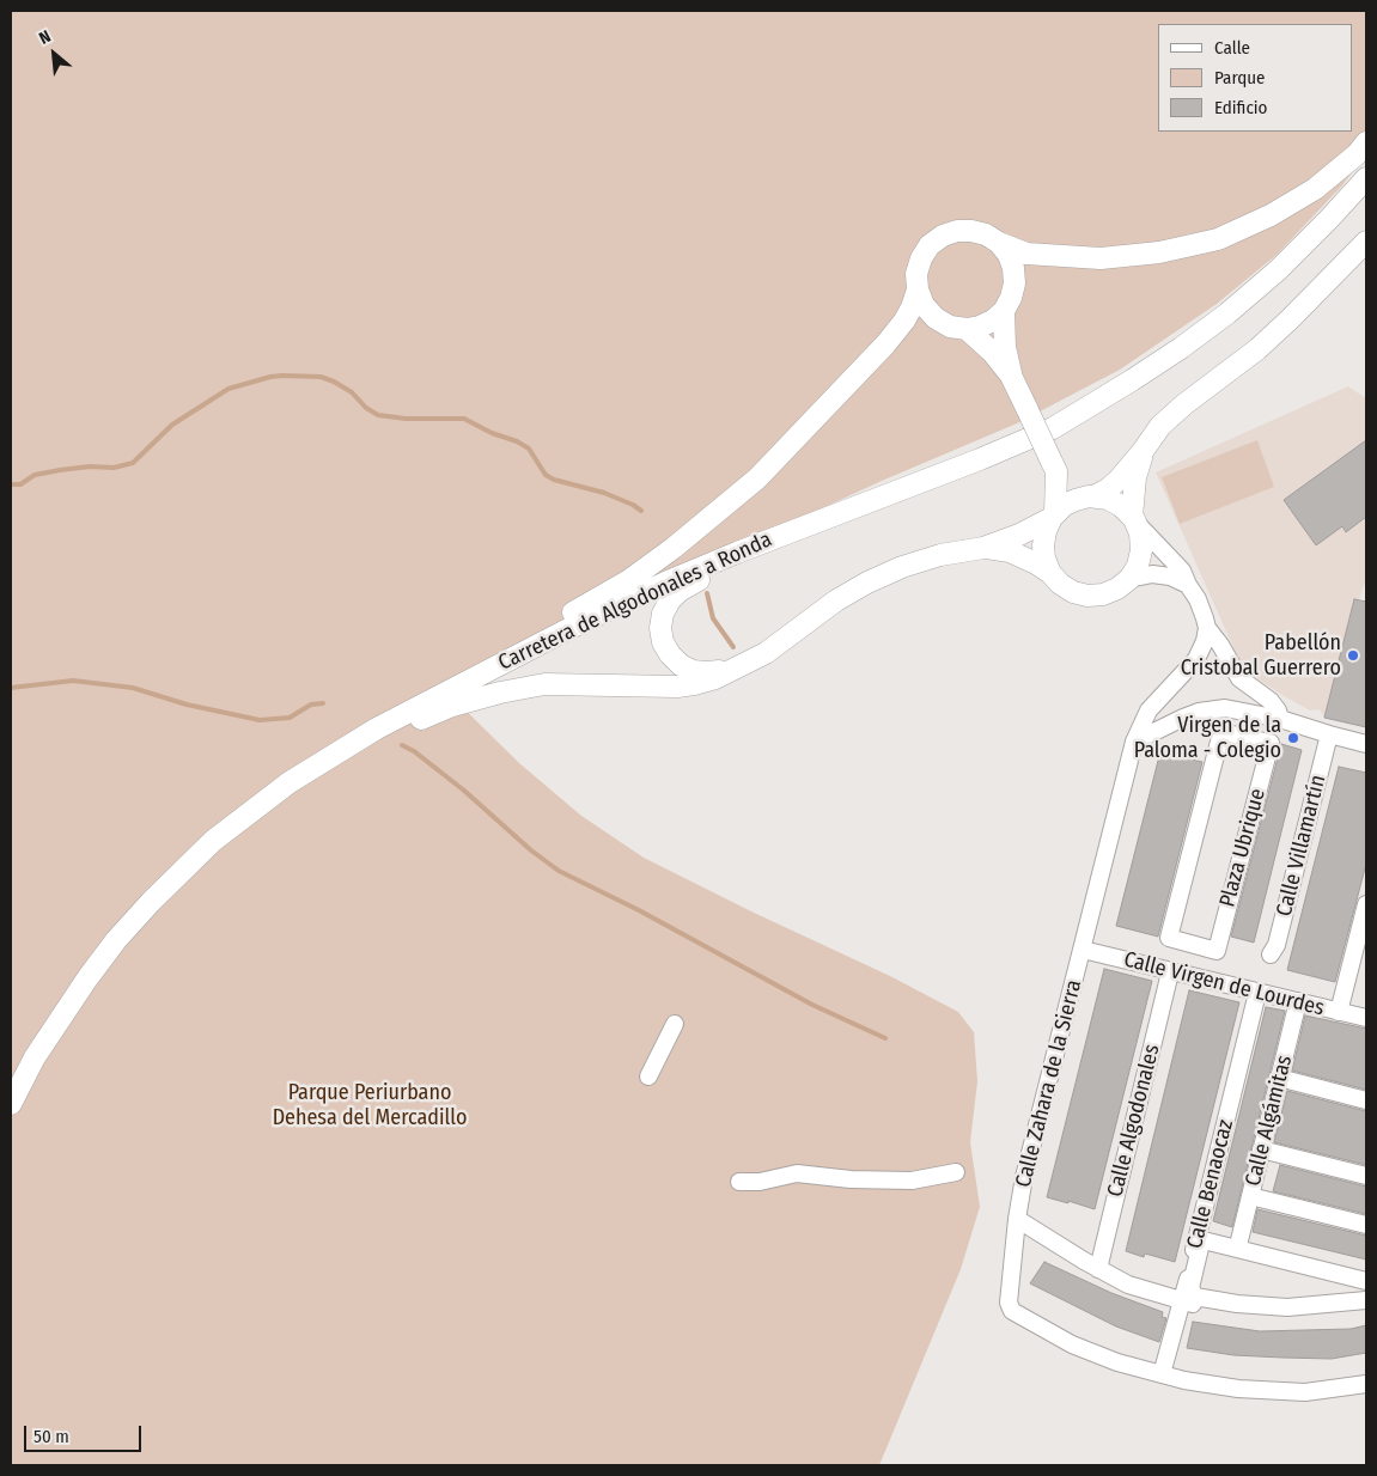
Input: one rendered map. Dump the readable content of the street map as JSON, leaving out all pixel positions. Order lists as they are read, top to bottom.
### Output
{
  "streets": {
    "main road": ["Carretera de Algodonales a Ronda"],
    "street": [
      "Calle Villamartín",
      "Plaza Ubrique",
      "Calle Virgen de Lourdes",
      "Calle Zahara de la Sierra",
      "Calle Algodonales",
      "Calle Algámitas",
      "Calle Benaocaz"
    ]
  },
  "crossings": [
    ["Calle Virgen de Lourdes", "Calle Zahara de la Sierra"],
    ["Calle Virgen de Lourdes", "Calle Algodonales"],
    ["Calle Virgen de Lourdes", "Calle Algámitas"],
    ["Calle Virgen de Lourdes", "Calle Benaocaz"],
    ["Calle Zahara de la Sierra", "Calle Benaocaz"]
  ],
  "parks": ["Parque Periurbano Dehesa del Mercadillo"],
  "places": ["Pabellón Cristobal Guerrero", "Virgen de la Paloma - Colegio"],
  "legend": ["Calle", "Parque", "Edificio"],
  "scale_bar": "50 m",
  "north": "top left"
}
